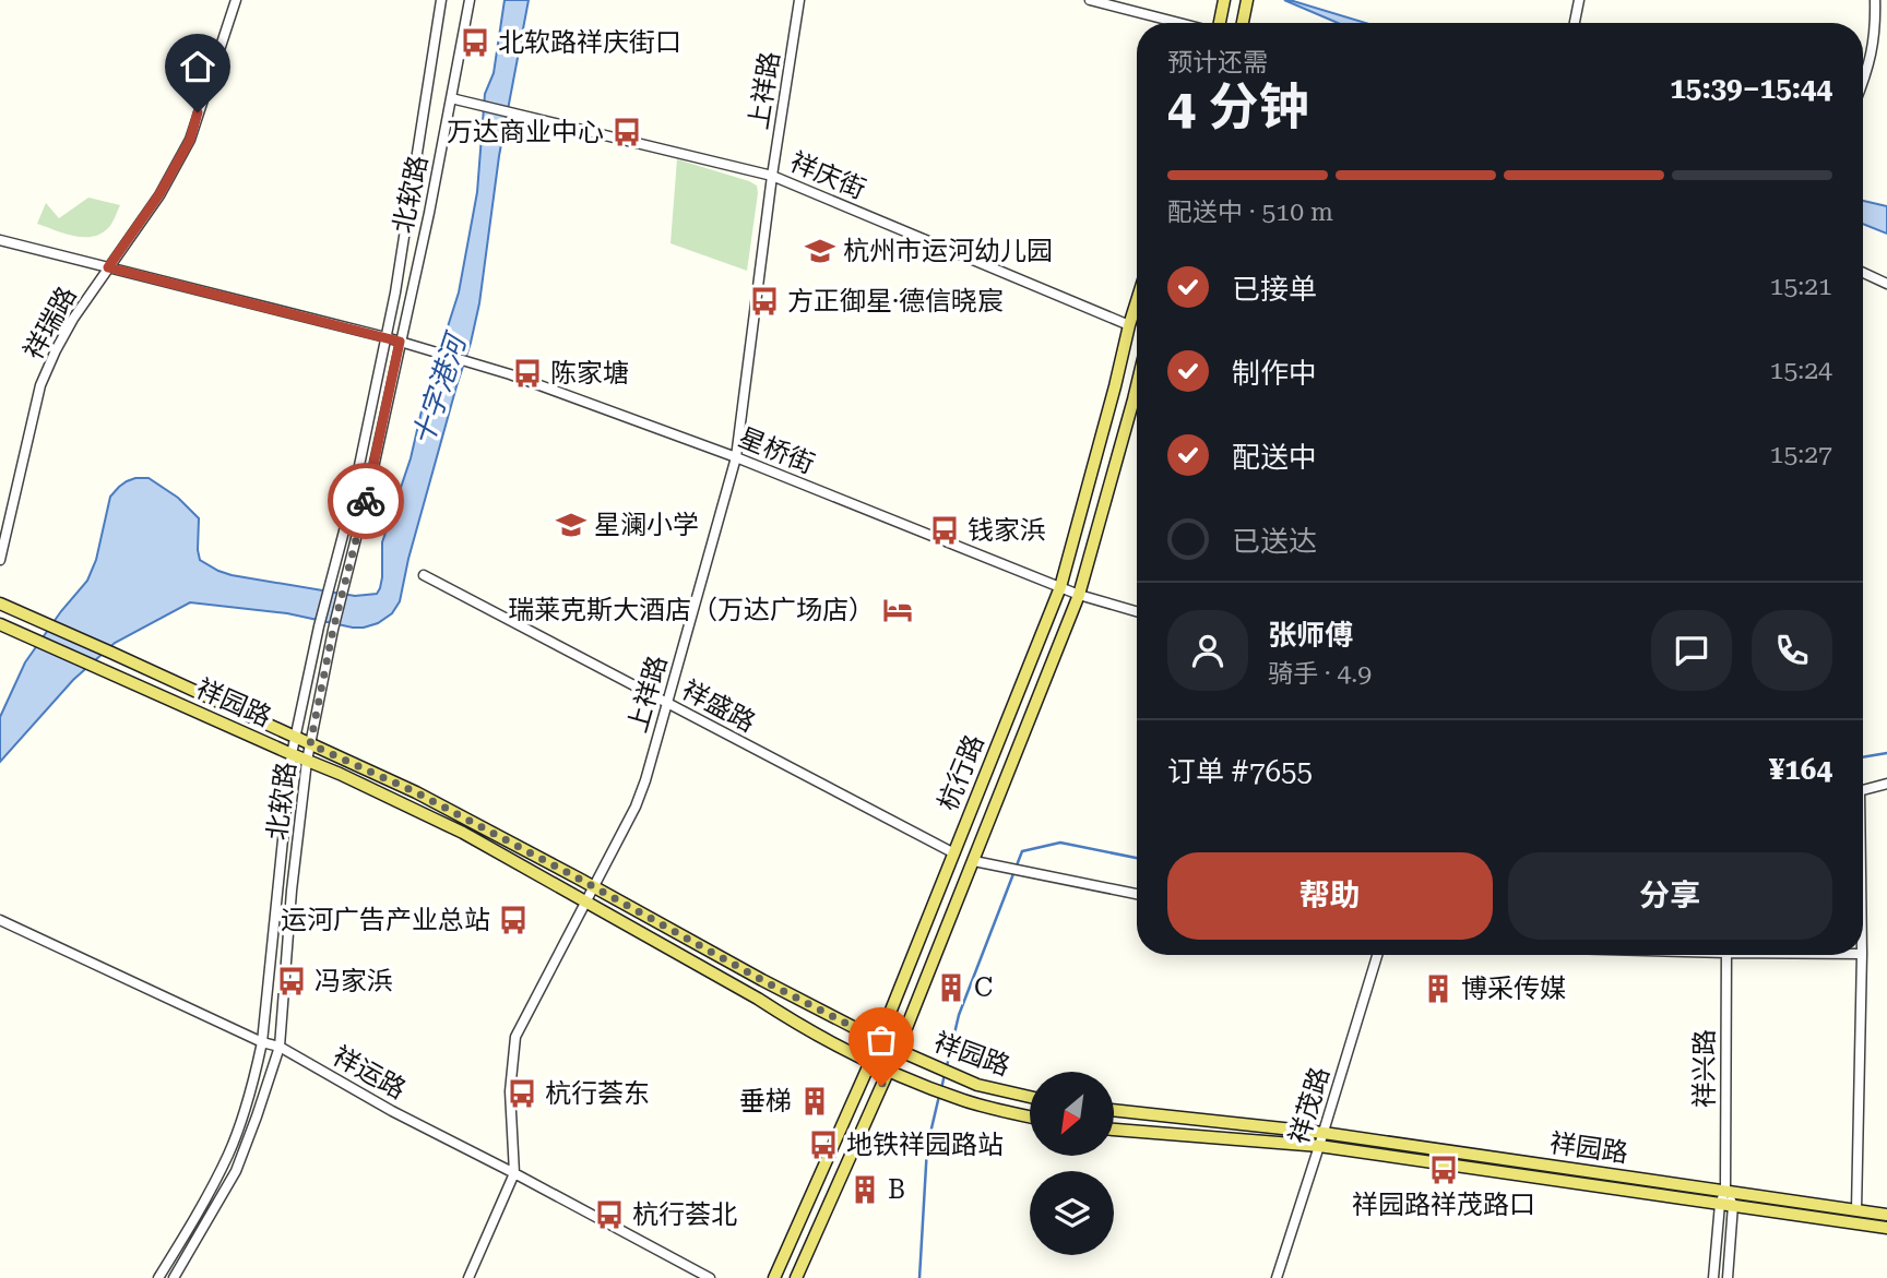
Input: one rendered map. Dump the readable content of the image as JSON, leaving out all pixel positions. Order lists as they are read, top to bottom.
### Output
{
  "streets": {
    "main road": ["祥园路", "杭行路"],
    "street": [
      "上祥路",
      "祥庆街",
      "北软路",
      "祥瑞路",
      "星桥街",
      "祥盛路",
      "祥兴路",
      "祥运路",
      "祥茂路"
    ]
  },
  "crossings": [
    ["上祥路", "祥庆街"],
    ["上祥路", "星桥街"],
    ["上祥路", "祥园路"],
    ["上祥路", "祥盛路"],
    ["上祥路", "祥运路"],
    ["祥庆街", "北软路"],
    ["祥庆街", "杭行路"],
    ["北软路", "星桥街"],
    ["北软路", "祥园路"],
    ["北软路", "祥运路"],
    ["祥瑞路", "星桥街"],
    ["星桥街", "杭行路"],
    ["祥园路", "杭行路"],
    ["祥园路", "祥兴路"],
    ["祥园路", "祥茂路"],
    ["祥盛路", "杭行路"]
  ],
  "water": ["十字港河"],
  "places": {
    "bus stop": [
      "北软路祥庆街口",
      "万达商业中心",
      "方正御星·德信晓宸",
      "陈家塘",
      "钱家浜",
      "运河广告产业总站",
      "冯家浜",
      "杭行荟东",
      "地铁祥园路站",
      "祥园路祥茂路口",
      "杭行荟北"
    ],
    "school or university": ["杭州市运河幼儿园", "星澜小学"],
    "hotel": ["瑞莱克斯大酒店（万达广场店）"],
    "building": [
      "C",
      "博采传媒",
      "垂梯",
      "B"
    ]
  },
  "north": "bottom left",
  "page": {
    "heading": ["4 分钟", "预计还需", "15:39–15:44"],
    "panel": [
      "张师傅",
      "骑手 · 4.9",
      "订单 #7655",
      "¥164"
    ],
    "bar": "配送中 · 510 m",
    "list": [
      ["已接单", "15:21"],
      ["制作中", "15:24"],
      ["配送中", "15:27"],
      "已送达"
    ],
    "buttons": ["帮助", "分享"]
  }
}
